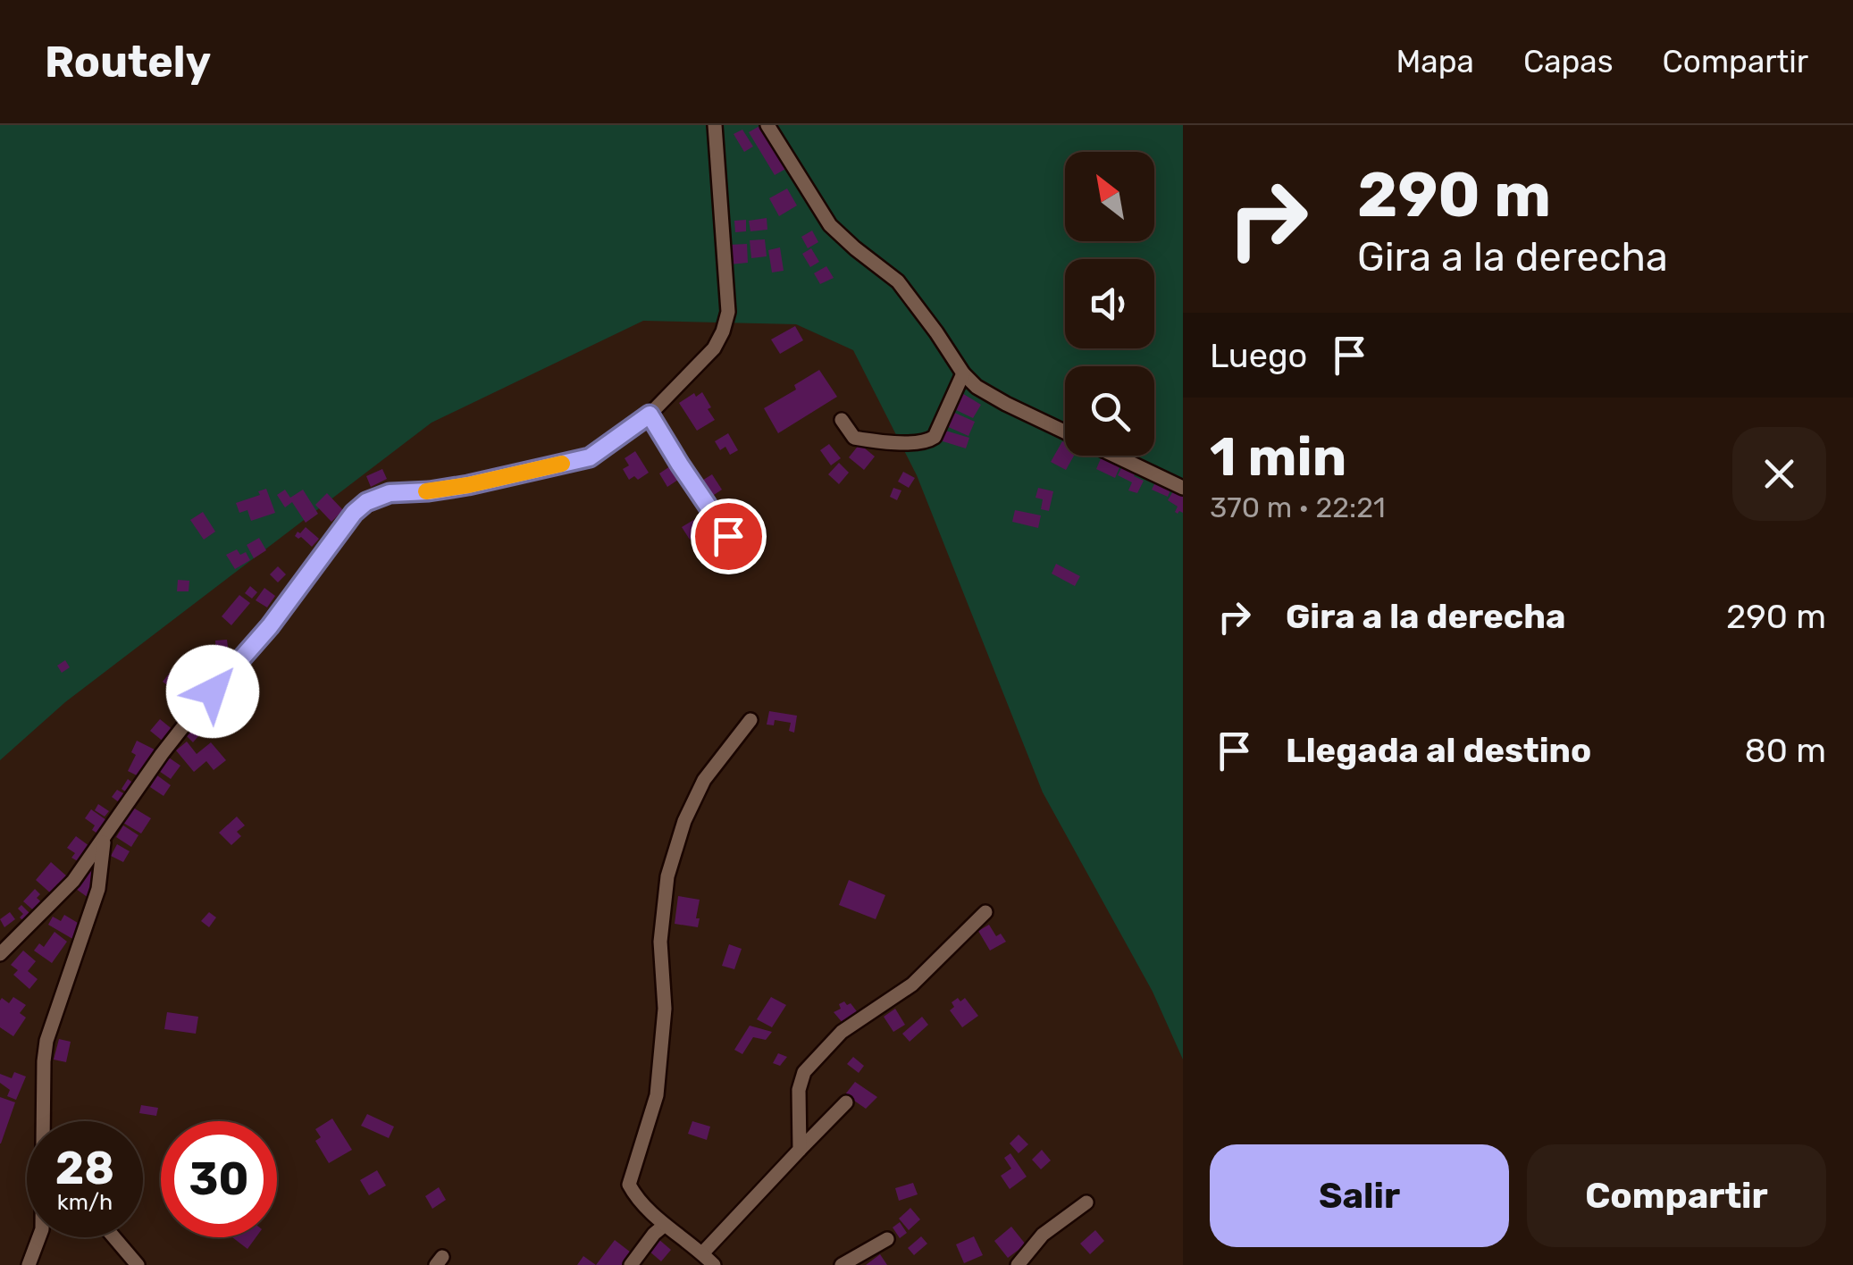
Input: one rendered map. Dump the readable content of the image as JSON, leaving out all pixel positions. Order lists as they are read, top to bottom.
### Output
{
  "north": "top left",
  "page": {
    "header": "Routely",
    "nav": ["Mapa", "Capas", "Compartir"],
    "turn": ["290 m", "Gira a la derecha"],
    "then": "Luego",
    "heading": ["1 min", "370 m · 22:21"],
    "list": [
      {
        "name": "Gira a la derecha",
        "value": "290 m"
      },
      {
        "name": "Llegada al destino",
        "value": "80 m"
      }
    ],
    "speed": "28 km/h",
    "limit": "30",
    "buttons": ["Salir", "Compartir"]
  }
}
